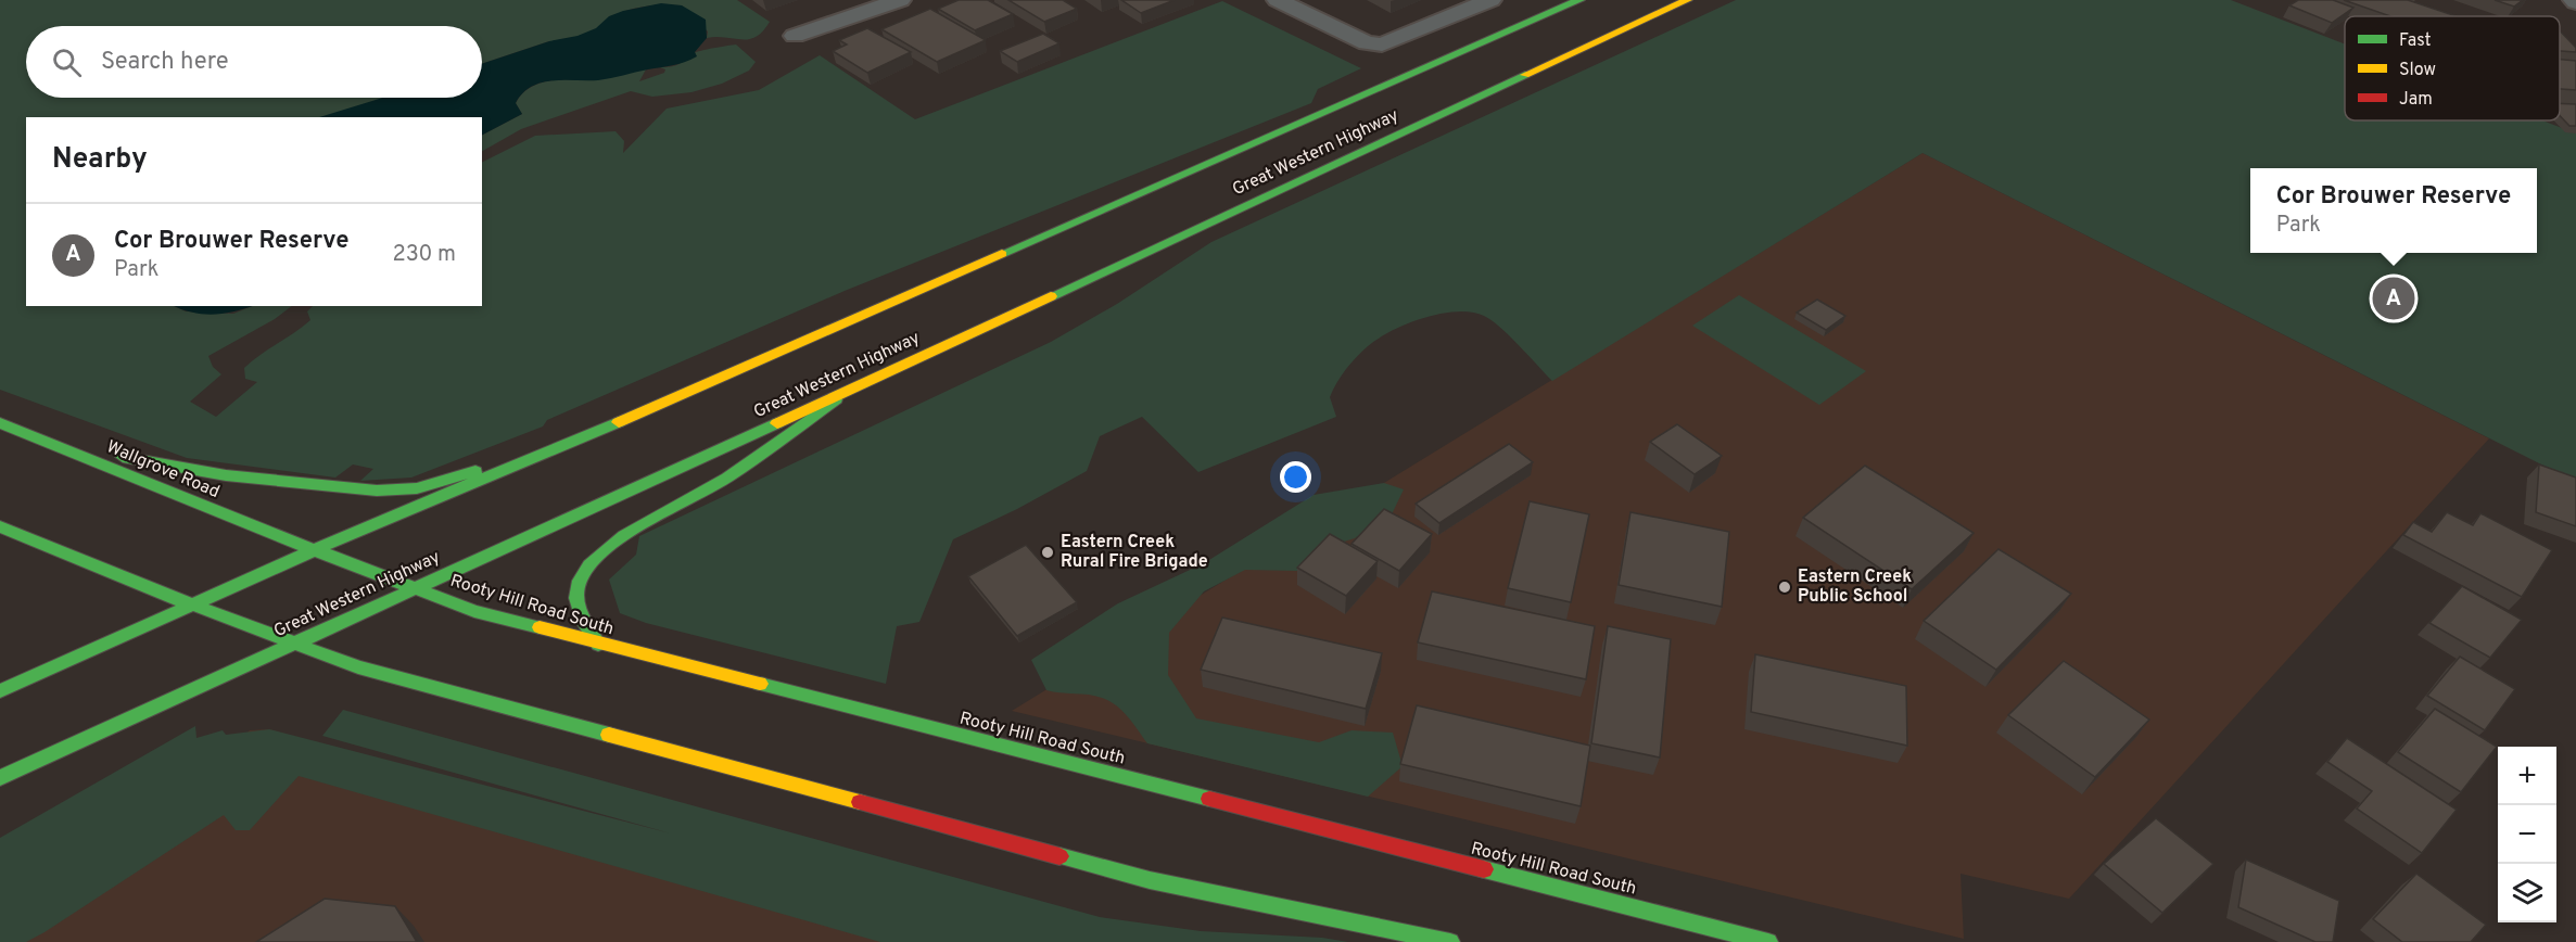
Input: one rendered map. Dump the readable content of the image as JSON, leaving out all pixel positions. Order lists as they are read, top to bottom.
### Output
{
  "streets": {
    "main road": ["Great Western Highway", "Wallgrove Road", "Rooty Hill Road South"]
  },
  "crossings": [
    ["Great Western Highway", "Wallgrove Road"],
    ["Great Western Highway", "Rooty Hill Road South"],
    ["Wallgrove Road", "Rooty Hill Road South"]
  ],
  "places": ["Eastern Creek Rural Fire Brigade", "Eastern Creek Public School"],
  "legend": ["Fast", "Slow", "Jam"],
  "page": {
    "search": "Search here",
    "heading": "Nearby",
    "popup": ["Cor Brouwer Reserve", "Park"],
    "list": [
      {
        "mark": "A",
        "name": "Cor Brouwer Reserve",
        "note": "Park",
        "value": "230 m"
      }
    ],
    "pins": "A",
    "map_buttons": ["+", "−"]
  }
}
